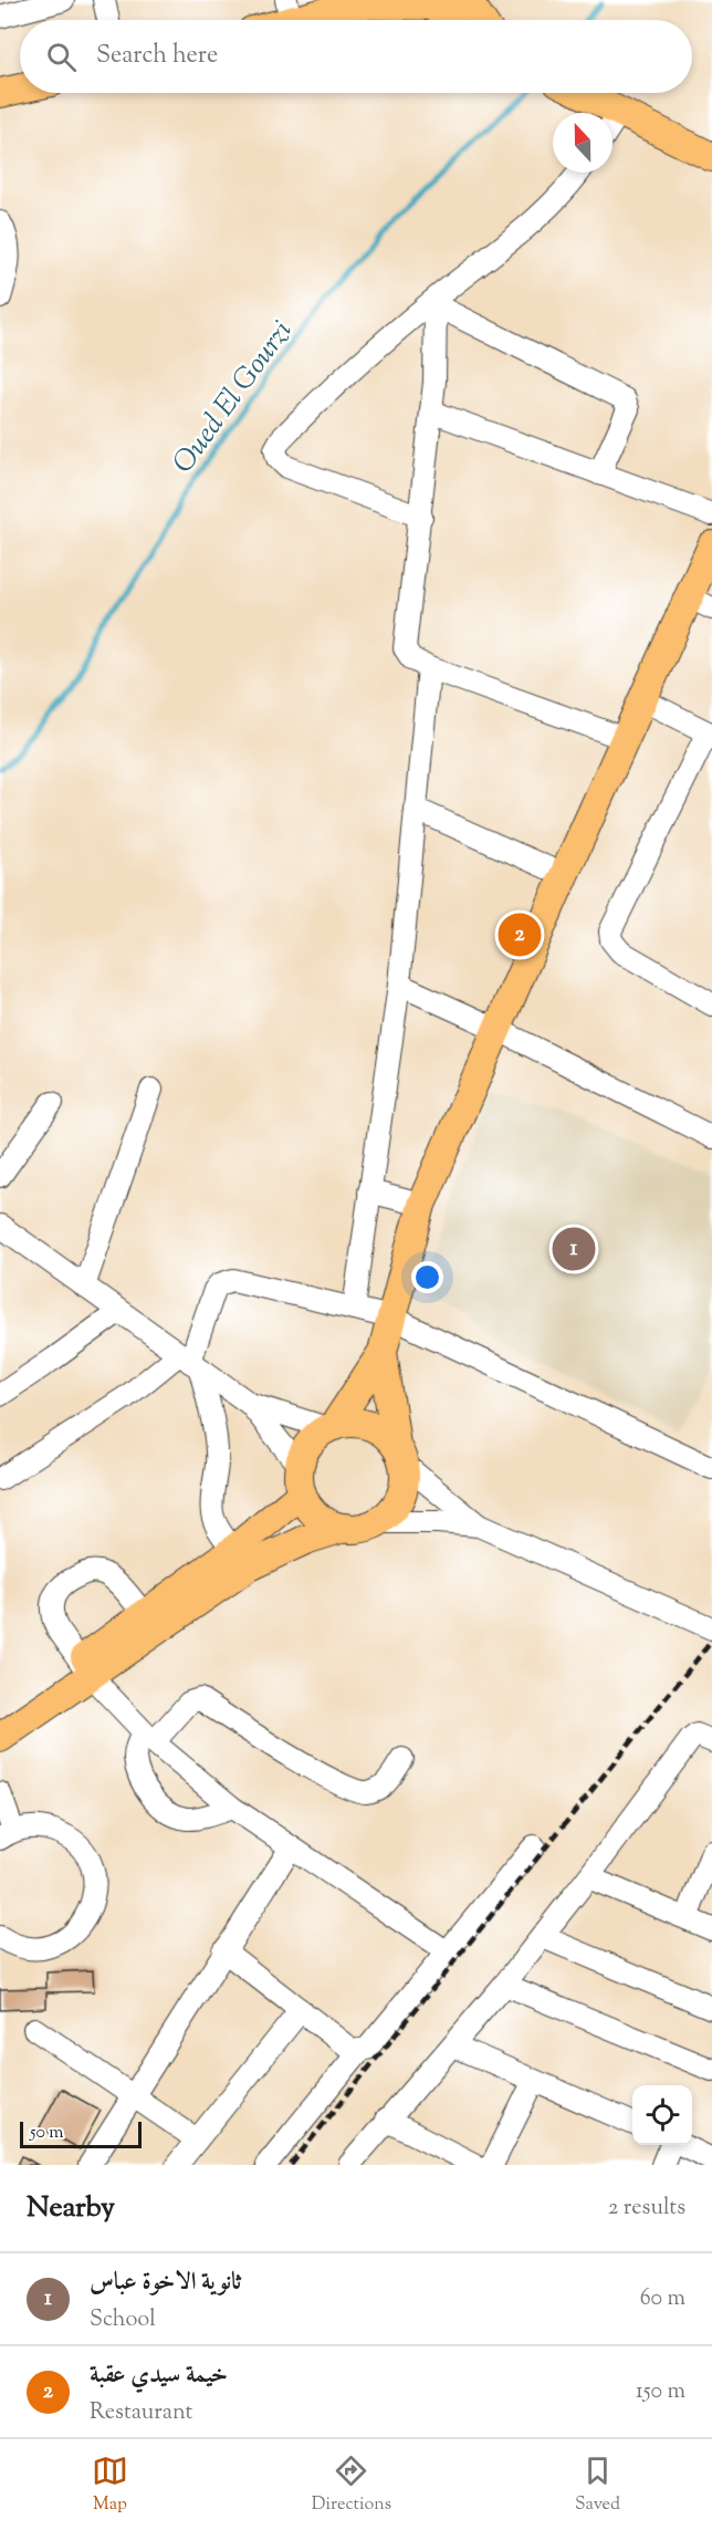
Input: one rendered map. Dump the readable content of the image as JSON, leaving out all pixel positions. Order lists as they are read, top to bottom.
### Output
{
  "water": ["Oued El Gourzi"],
  "scale_bar": "50 m",
  "north": "top",
  "page": {
    "search": "Search here",
    "pins": ["2", "1"],
    "scale": "50 m",
    "heading": ["Nearby", "2 results"],
    "list": [
      {
        "mark": "1",
        "name": "ثانوية الاخوة عباس",
        "note": "School",
        "value": "60 m"
      },
      {
        "mark": "2",
        "name": "خيمة سيدي عقبة",
        "note": "Restaurant",
        "value": "150 m"
      }
    ],
    "nav": ["Map", "Directions", "Saved"]
  }
}
